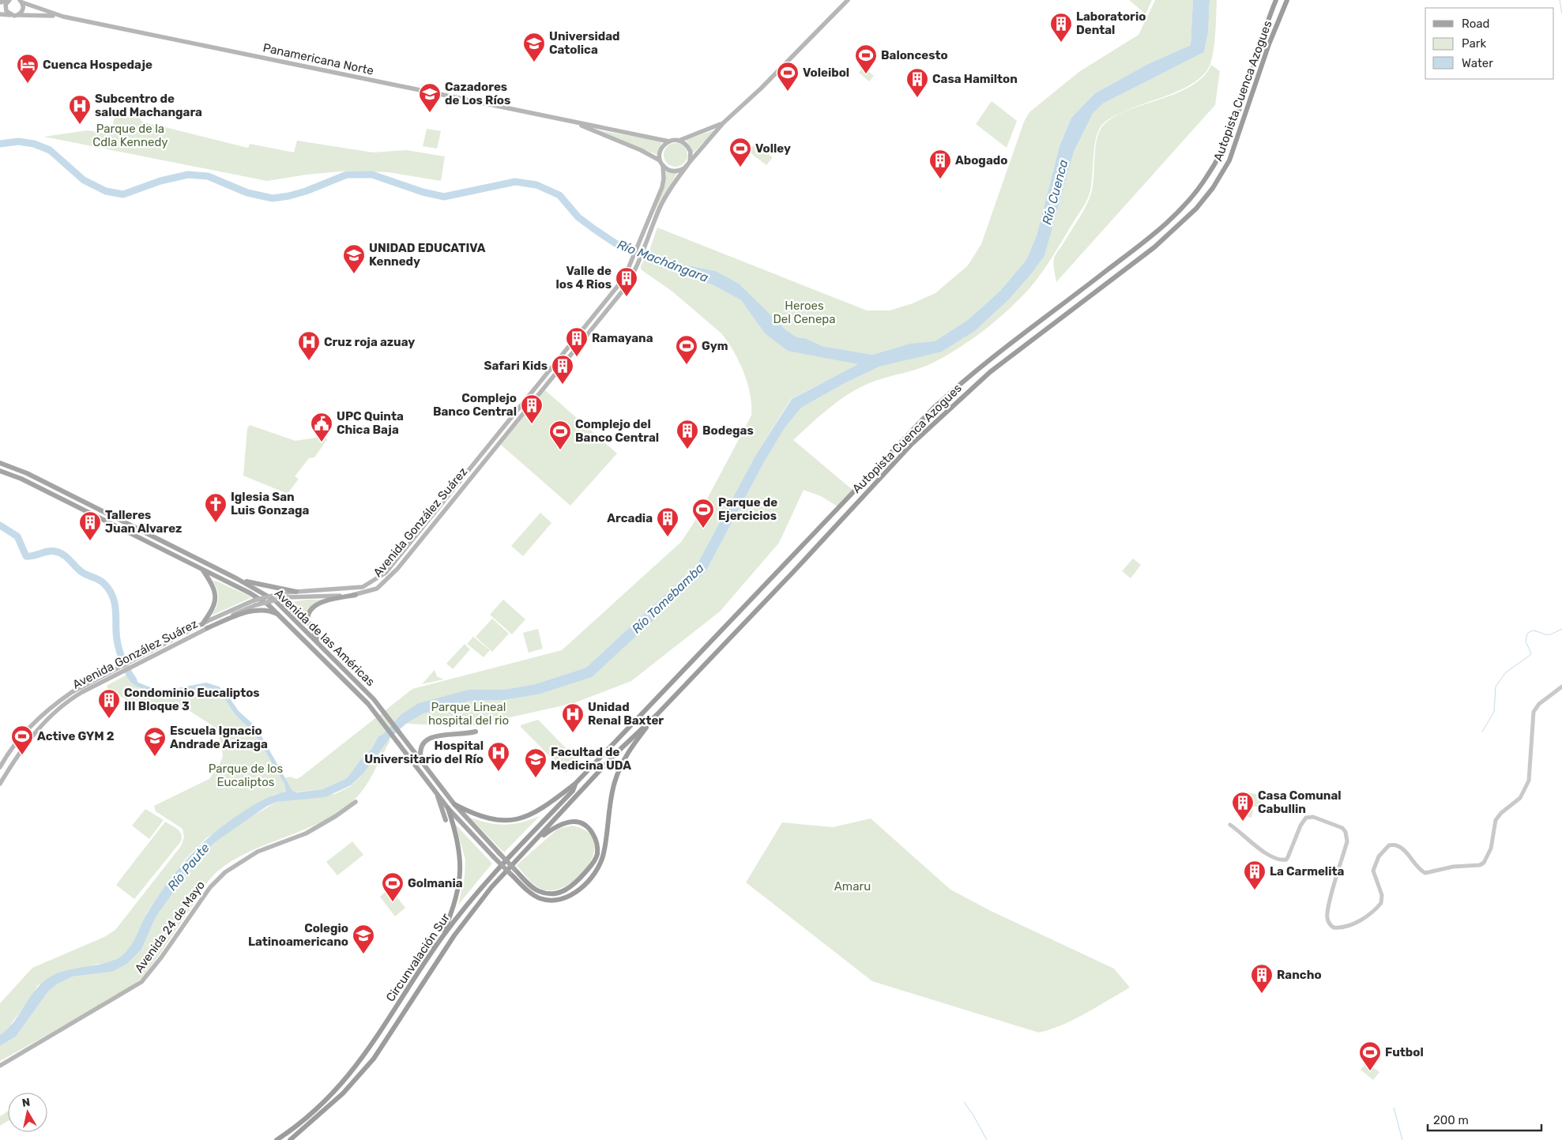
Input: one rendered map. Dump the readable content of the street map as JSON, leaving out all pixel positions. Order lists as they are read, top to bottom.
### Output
{
  "streets": {
    "highway": ["Autopista Cuenca Azogues", "Circunvalación Sur"],
    "main road": [
      "Panamericana Norte",
      "Avenida González Suárez",
      "Avenida de las Américas",
      "Avenida 24 de Mayo"
    ]
  },
  "crossings": [
    ["Panamericana Norte", "Avenida González Suárez"],
    ["Autopista Cuenca Azogues", "Circunvalación Sur"]
  ],
  "water": [
    "Río Cuenca",
    "Río Machángara",
    "Río Tomebamba",
    "Río Paute"
  ],
  "parks": [
    "Parque de la Cdla Kennedy",
    "Heroes Del Cenepa",
    "Parque Lineal hospital del rio",
    "Parque de los Eucaliptos",
    "Amaru"
  ],
  "places": {
    "building": [
      "Laboratorio Dental",
      "Casa Hamilton",
      "Abogado",
      "Valle de los 4 Rios",
      "Ramayana",
      "Safari Kids",
      "Complejo Banco Central",
      "Bodegas",
      "Arcadia",
      "Talleres Juan Alvarez",
      "Condominio Eucaliptos III Bloque 3",
      "Casa Comunal Cabullin",
      "La Carmelita",
      "Rancho"
    ],
    "school or university": [
      "Universidad Catolica",
      "Cazadores de Los Ríos",
      "UNIDAD EDUCATIVA Kennedy",
      "Escuela Ignacio Andrade Arizaga",
      "Facultad de Medicina UDA",
      "Colegio Latinoamericano"
    ],
    "sports": [
      "Baloncesto",
      "Voleibol",
      "Volley",
      "Gym",
      "Complejo del Banco Central",
      "Parque de Ejercicios",
      "Active GYM 2",
      "Golmania",
      "Futbol"
    ],
    "hotel": ["Cuenca Hospedaje"],
    "hospital": [
      "Subcentro de salud Machangara",
      "Cruz roja azuay",
      "Unidad Renal Baxter",
      "Hospital Universitario del Río"
    ],
    "public building": ["UPC Quinta Chica Baja"],
    "church": ["Iglesia San Luis Gonzaga"]
  },
  "legend": ["Road", "Park", "Water"],
  "scale_bar": "200 m",
  "north": "top"
}
